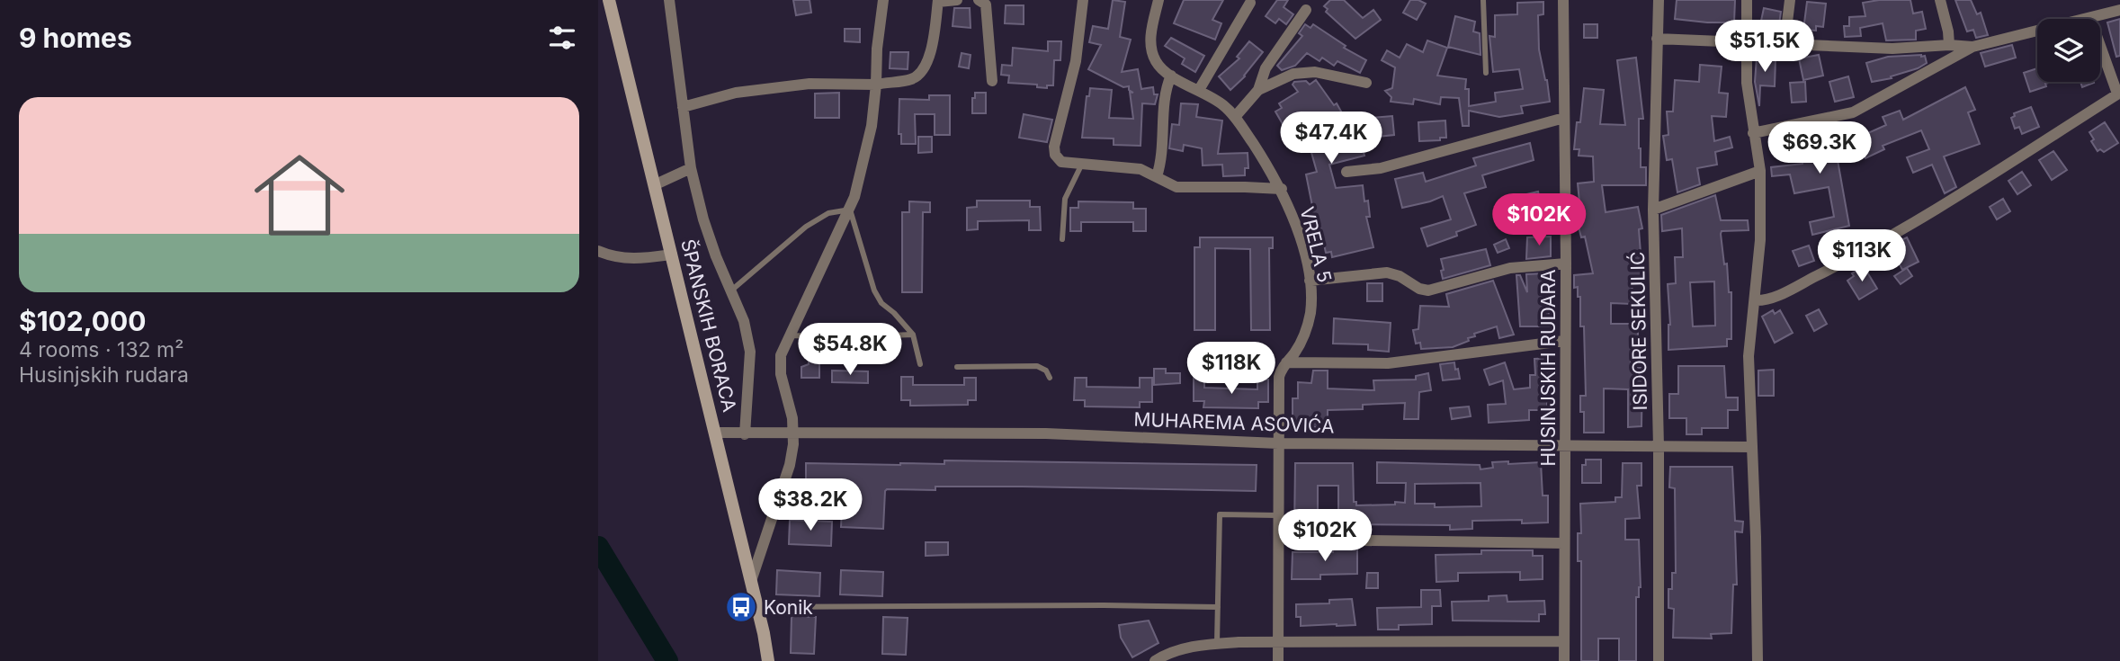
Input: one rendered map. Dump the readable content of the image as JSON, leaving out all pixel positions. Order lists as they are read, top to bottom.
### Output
{
  "streets": {
    "main road": ["ŠPANSKIH BORACA"],
    "street": [
      "VRELA 5",
      "ISIDORE SEKULIĆ",
      "HUSINJSKIH RUDARA",
      "MUHAREMA ASOVIĆA"
    ]
  },
  "crossings": [
    ["VRELA 5", "MUHAREMA ASOVIĆA"],
    ["ŠPANSKIH BORACA", "MUHAREMA ASOVIĆA"],
    ["ISIDORE SEKULIĆ", "MUHAREMA ASOVIĆA"],
    ["HUSINJSKIH RUDARA", "MUHAREMA ASOVIĆA"]
  ],
  "places": {
    "bus stop": ["Konik"]
  },
  "page": {
    "heading": "9 homes",
    "price": [
      "$51.5K",
      "$47.4K",
      "$69.3K",
      "$102K",
      "$113K",
      "$54.8K",
      "$118K",
      "$38.2K",
      "$102K"
    ],
    "list": [
      {
        "name": "$102,000",
        "note": "4 rooms · 132 m² · Husinjskih rudara"
      }
    ]
  }
}
